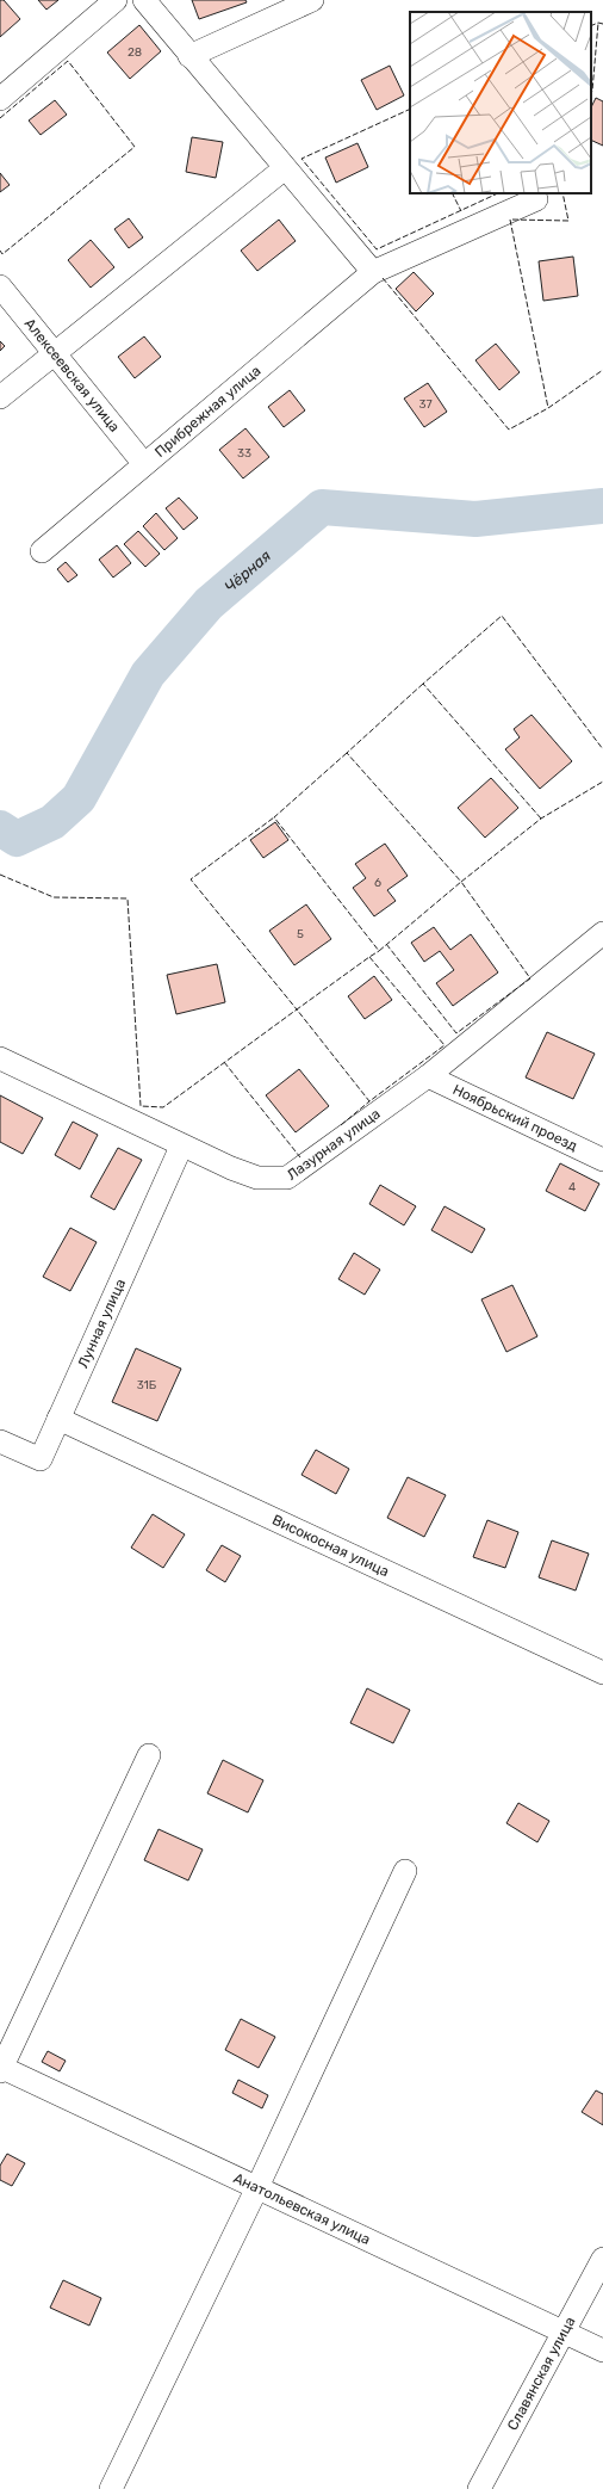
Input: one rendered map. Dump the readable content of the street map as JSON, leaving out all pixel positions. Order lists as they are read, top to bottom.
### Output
{
  "streets": {
    "street": [
      "Алексеевская улица",
      "Прибрежная улица",
      "Ноябрьский проезд",
      "Лазурная улица",
      "Лунная улица",
      "Високосная улица",
      "Анатольевская улица",
      "Славянская улица"
    ]
  },
  "crossings": [
    ["Алексеевская улица", "Прибрежная улица"],
    ["Ноябрьский проезд", "Лазурная улица"],
    ["Лазурная улица", "Лунная улица"],
    ["Лунная улица", "Високосная улица"],
    ["Анатольевская улица", "Славянская улица"]
  ],
  "water": ["Чёрная"],
  "house_numbers": [
    "28",
    "37",
    "33",
    "6",
    "5",
    "4",
    "31Б"
  ]
}
